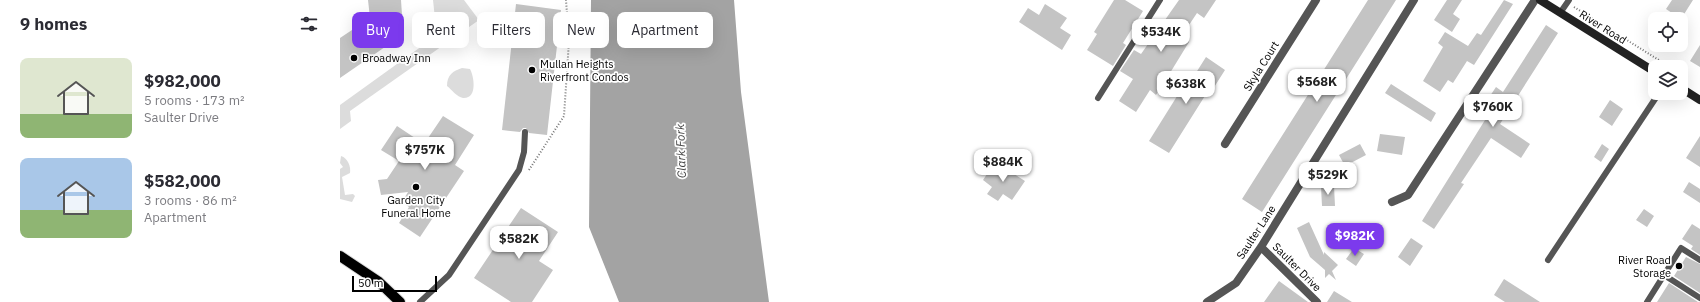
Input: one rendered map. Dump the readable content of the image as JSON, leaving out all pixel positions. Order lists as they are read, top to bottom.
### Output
{
  "streets": {
    "street": [
      "River Road",
      "Skyla Court",
      "Saulter Lane",
      "Saulter Drive"
    ]
  },
  "crossings": [
    ["Saulter Lane", "Saulter Drive"]
  ],
  "water": ["Clark Fork"],
  "places": [
    "Broadway Inn",
    "Mullan Heights Riverfront Condos",
    "Garden City Funeral Home",
    "River Road Storage"
  ],
  "scale_bar": "50 m",
  "page": {
    "heading": "9 homes",
    "chip": [
      "Buy",
      "Rent",
      "Filters",
      "New",
      "Apartment"
    ],
    "price": [
      "$534K",
      "$568K",
      "$638K",
      "$760K",
      "$757K",
      "$884K",
      "$529K",
      "$982K",
      "$582K"
    ],
    "list": [
      {
        "name": "$982,000",
        "note": "5 rooms · 173 m² · Saulter Drive"
      },
      {
        "name": "$582,000",
        "note": "3 rooms · 86 m² · Apartment"
      }
    ],
    "scale": "50 m"
  }
}
